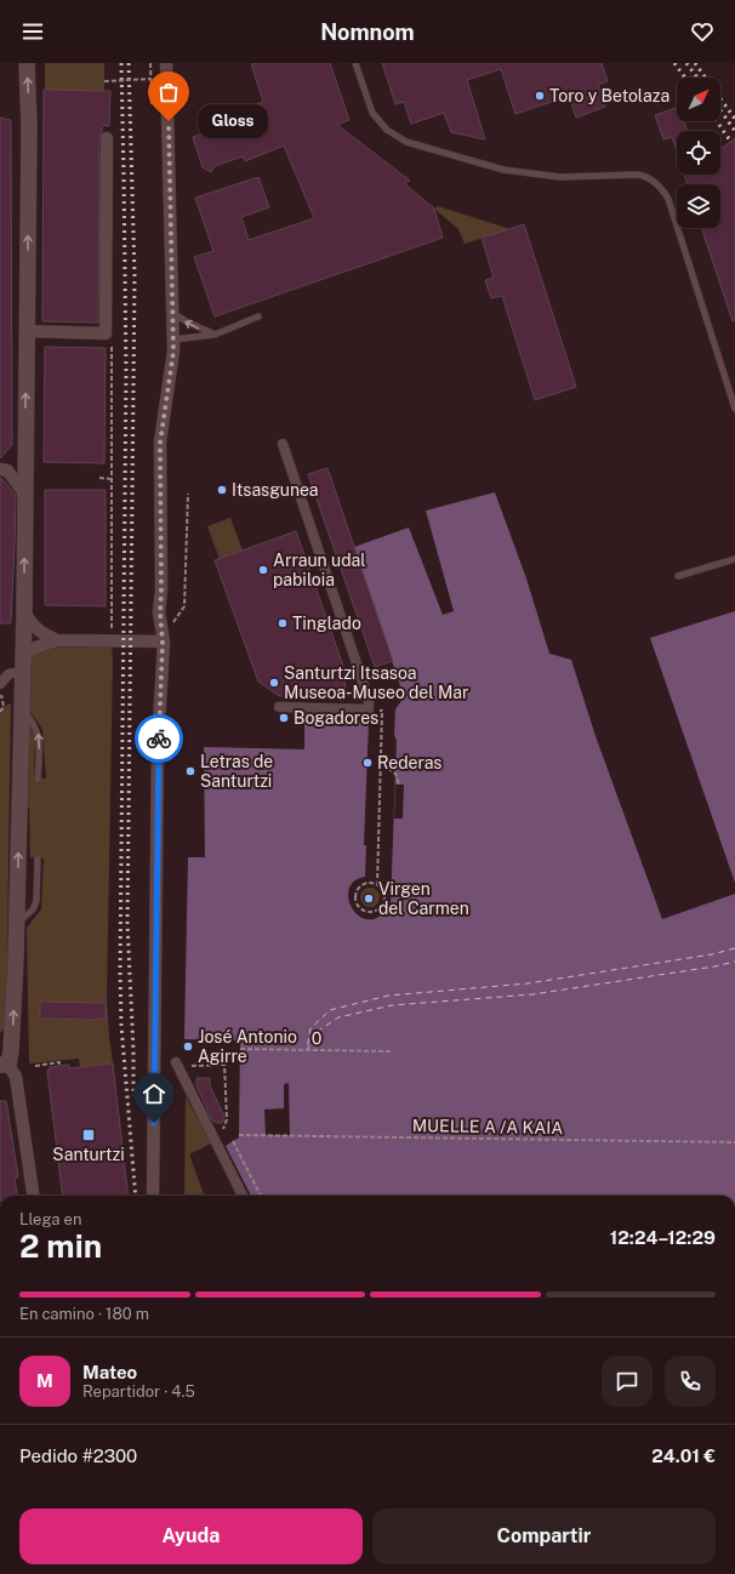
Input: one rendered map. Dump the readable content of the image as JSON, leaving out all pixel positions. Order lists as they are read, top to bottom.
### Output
{
  "streets": {
    "path": ["0", "MUELLE A /A KAIA"]
  },
  "places": {
    "other": [
      "Toro y Betolaza",
      "Gloss",
      "Itsasgunea",
      "Arraun udal pabiloia",
      "Tinglado",
      "Santurtzi Itsasoa Museoa-Museo del Mar",
      "Bogadores",
      "Rederas",
      "Letras de Santurtzi",
      "Virgen del Carmen",
      "José Antonio Agirre"
    ],
    "transit": ["Santurtzi"]
  },
  "north": "top right",
  "page": {
    "header": "Nomnom",
    "bubble": "Gloss",
    "heading": ["2 min", "Llega en", "12:24–12:29"],
    "panel": [
      "Mateo",
      "Repartidor · 4.5",
      "Pedido #2300",
      "24.01 €"
    ],
    "bar": "En camino · 180 m",
    "round": "M",
    "buttons": ["Ayuda", "Compartir"]
  }
}
